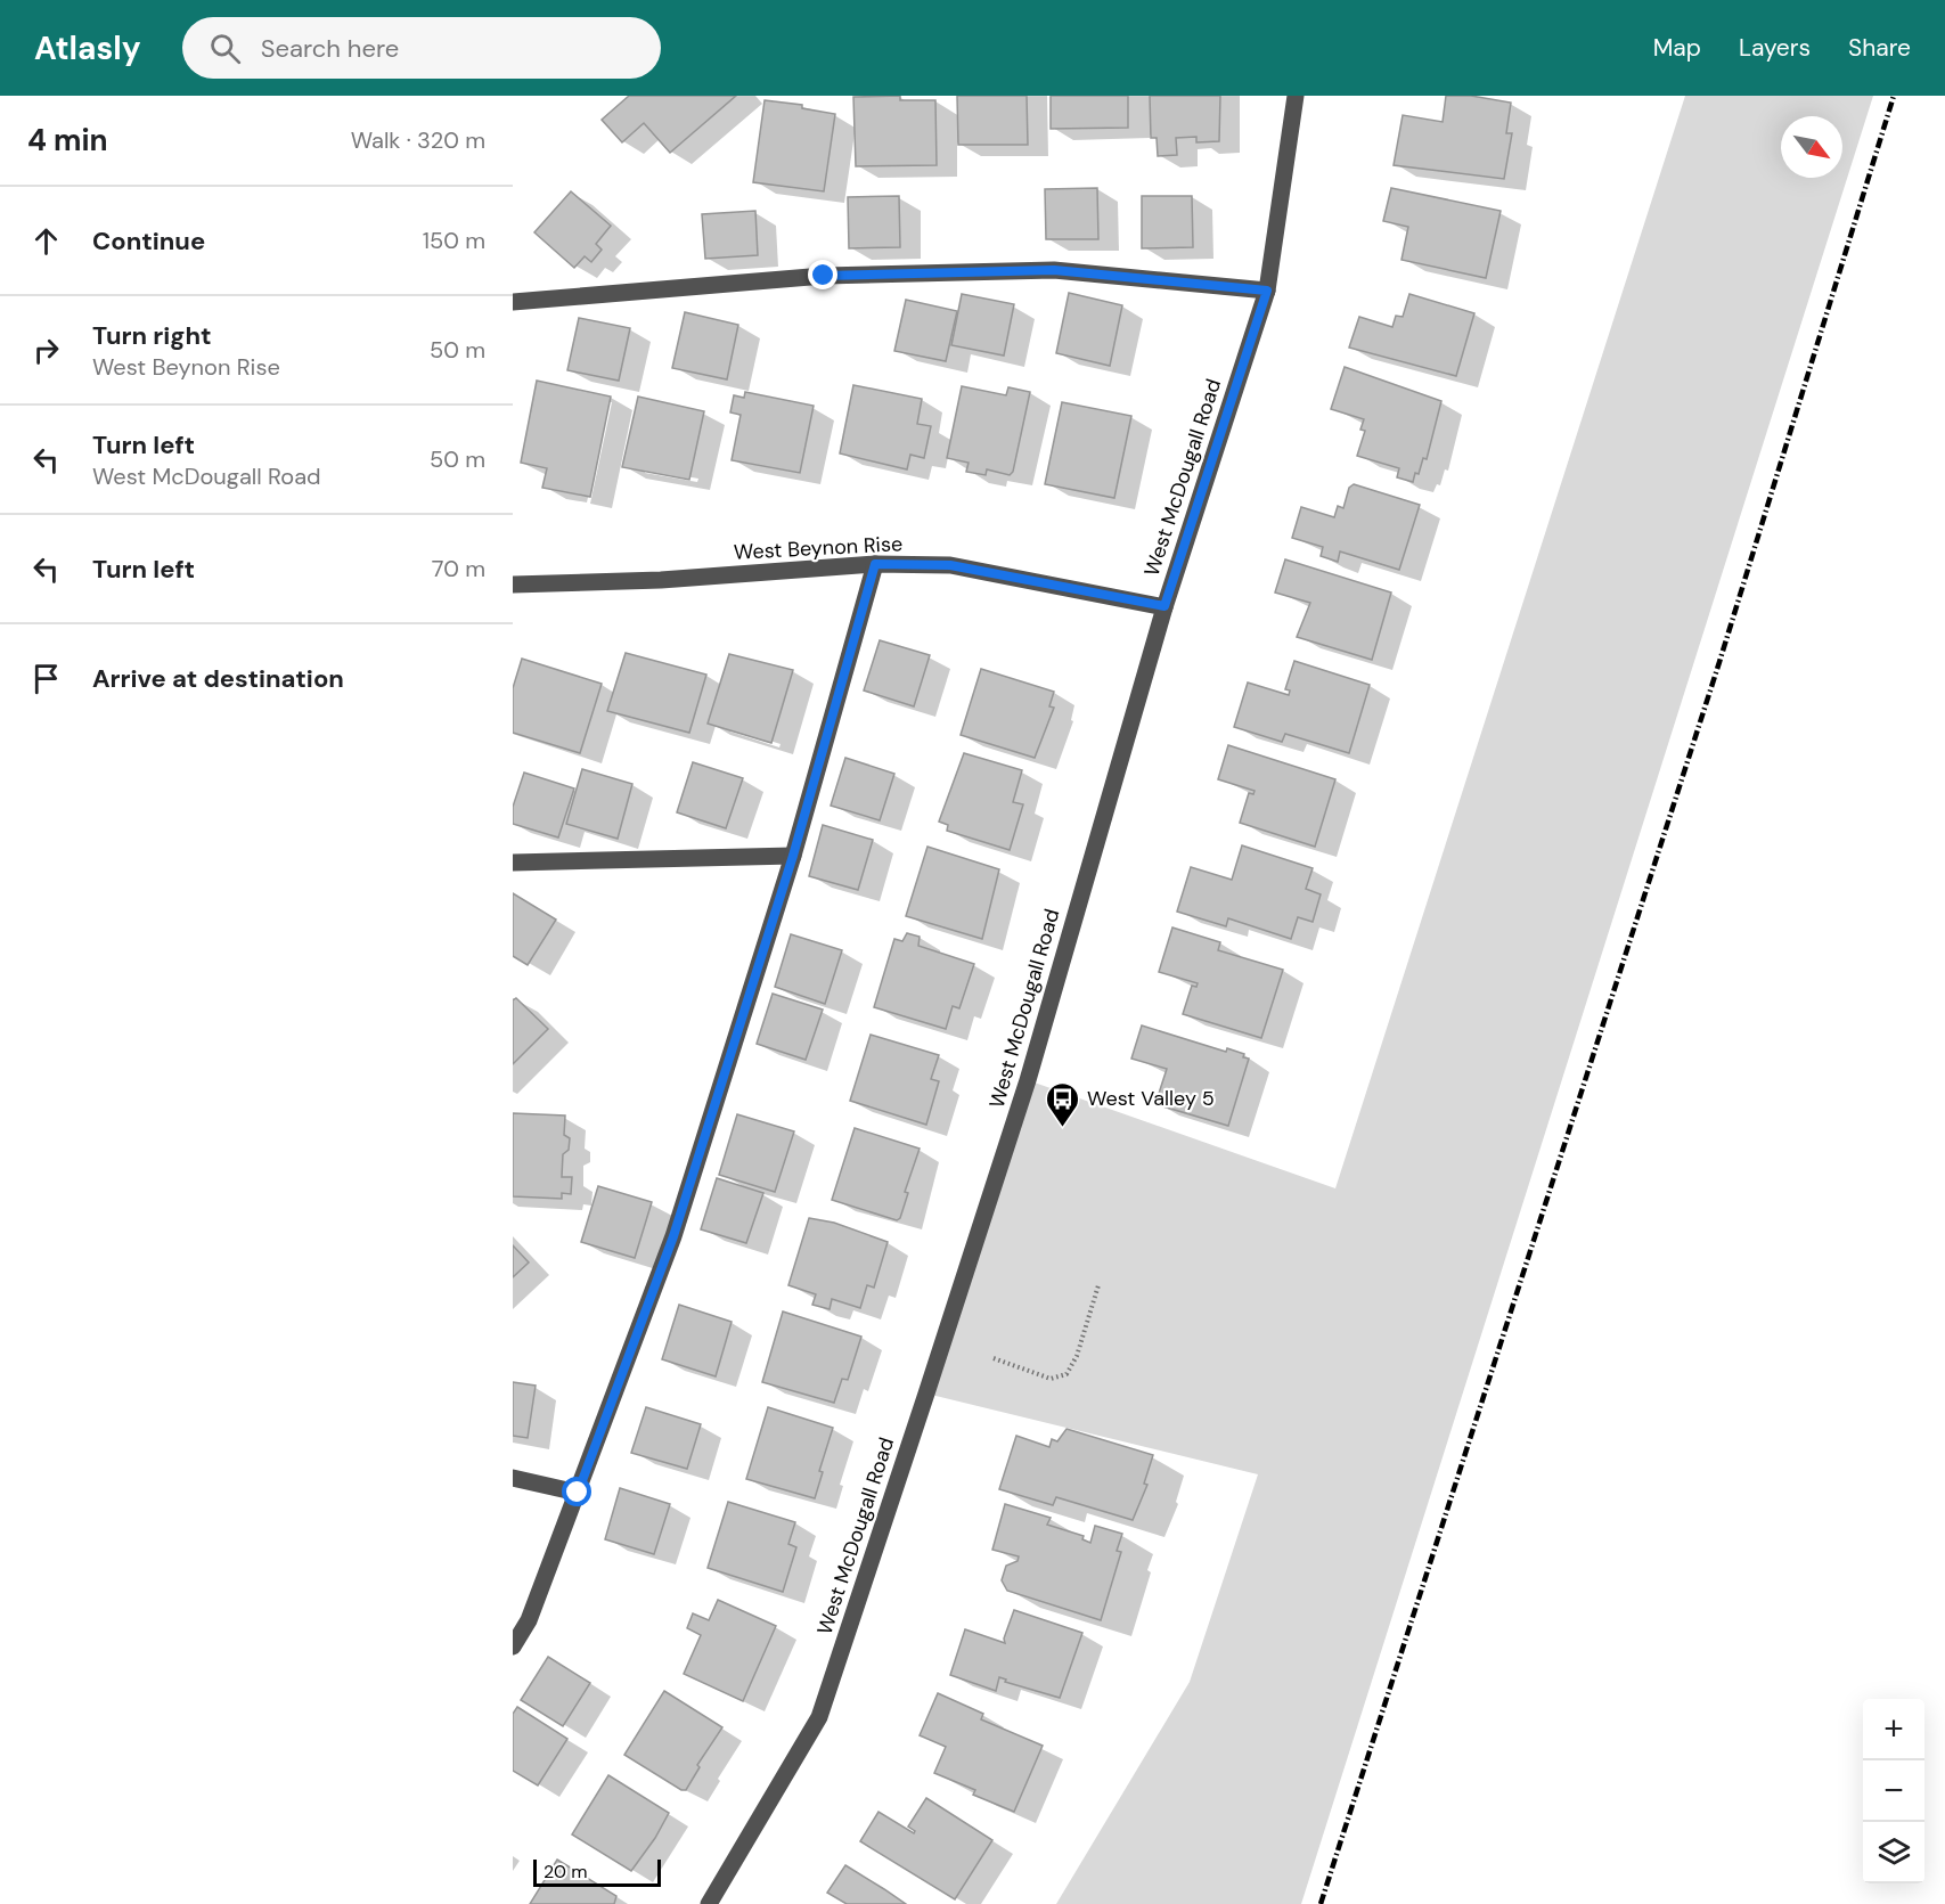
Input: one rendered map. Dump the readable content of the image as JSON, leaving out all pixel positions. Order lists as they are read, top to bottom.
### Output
{
  "streets": {
    "street": ["West McDougall Road", "West Beynon Rise"]
  },
  "crossings": [
    ["West McDougall Road", "West Beynon Rise"]
  ],
  "places": {
    "bus stop": ["West Valley 5"]
  },
  "scale_bar": "20 m",
  "north": "bottom right",
  "page": {
    "header": "Atlasly",
    "search": "Search here",
    "nav": ["Map", "Layers", "Share"],
    "heading": ["4 min", "Walk · 320 m"],
    "list": [
      ["Continue", "150 m"],
      ["Turn right", "West Beynon Rise", "50 m"],
      ["Turn left", "West McDougall Road", "50 m"],
      ["Turn left", "70 m"],
      "Arrive at destination"
    ],
    "map_buttons": ["+", "−"],
    "scale": "20 m"
  }
}
